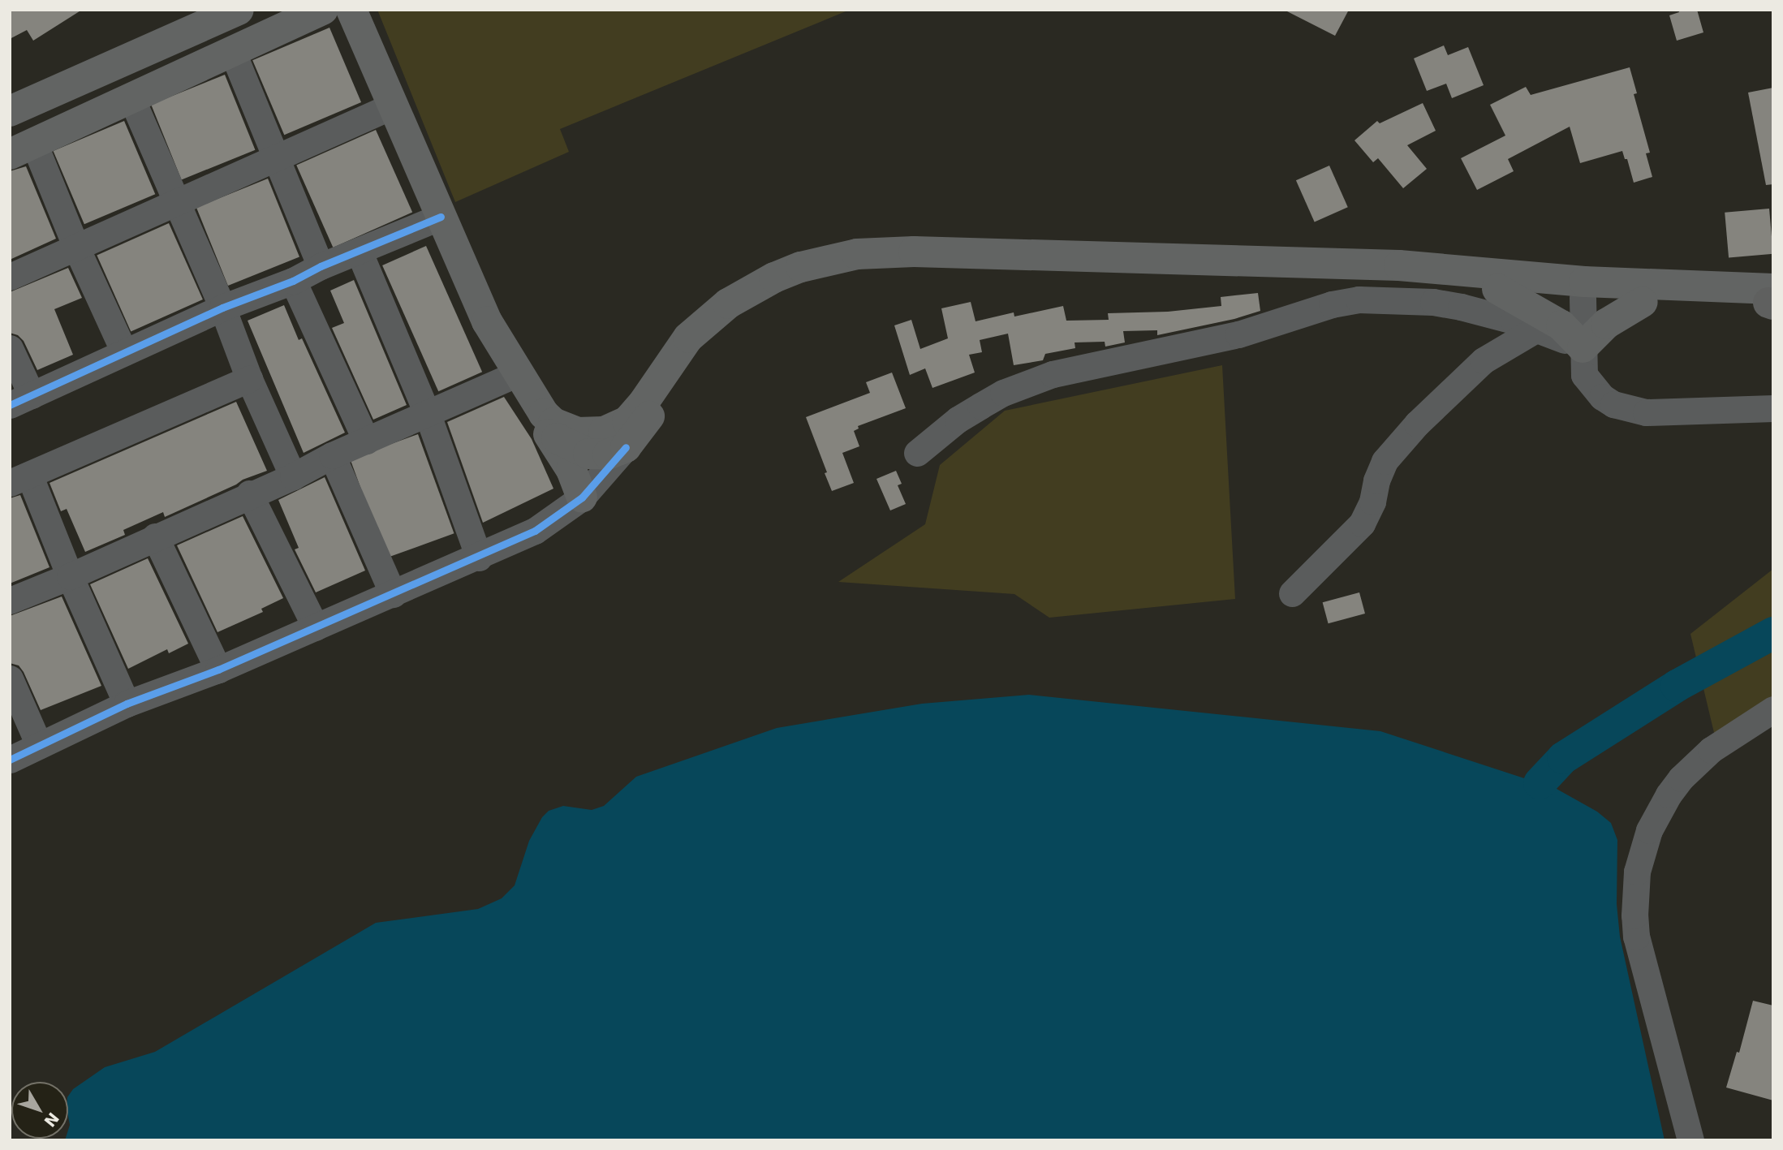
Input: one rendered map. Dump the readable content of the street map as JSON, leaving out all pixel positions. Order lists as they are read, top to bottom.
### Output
{
  "north": "bottom right"
}
